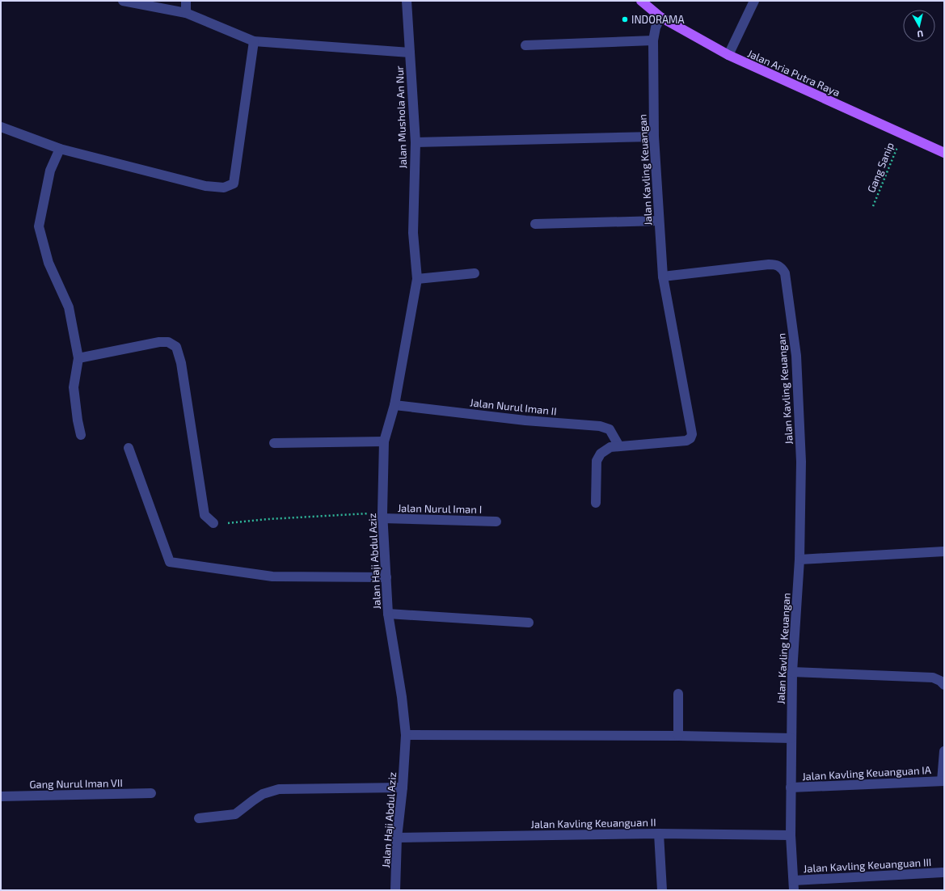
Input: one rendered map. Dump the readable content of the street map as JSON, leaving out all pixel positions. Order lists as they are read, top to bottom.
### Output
{
  "streets": {
    "main road": ["Jalan Aria Putra Raya"],
    "street": [
      "Jalan Mushola An Nur",
      "Jalan Kavling Keuangan",
      "Jalan Nurul Iman II",
      "Jalan Nurul Iman I",
      "Jalan Haji Abdul Aziz",
      "Jalan Kavling Keuanguan IA",
      "Gang Nurul Iman VII",
      "Jalan Kavling Keuanguan II",
      "Jalan Kavling Keuanguan III"
    ],
    "path": ["Gang Sanip"]
  },
  "crossings": [
    ["Jalan Aria Putra Raya", "Gang Sanip"],
    ["Jalan Aria Putra Raya", "Jalan Kavling Keuangan"],
    ["Jalan Mushola An Nur", "Jalan Haji Abdul Aziz"],
    ["Jalan Kavling Keuangan", "Jalan Kavling Keuanguan IA"],
    ["Jalan Kavling Keuangan", "Jalan Kavling Keuanguan II"],
    ["Jalan Kavling Keuangan", "Jalan Kavling Keuanguan III"],
    ["Jalan Nurul Iman II", "Jalan Haji Abdul Aziz"],
    ["Jalan Nurul Iman I", "Jalan Haji Abdul Aziz"],
    ["Jalan Haji Abdul Aziz", "Jalan Kavling Keuanguan II"]
  ],
  "places": ["INDORAMA"],
  "north": "bottom"
}
